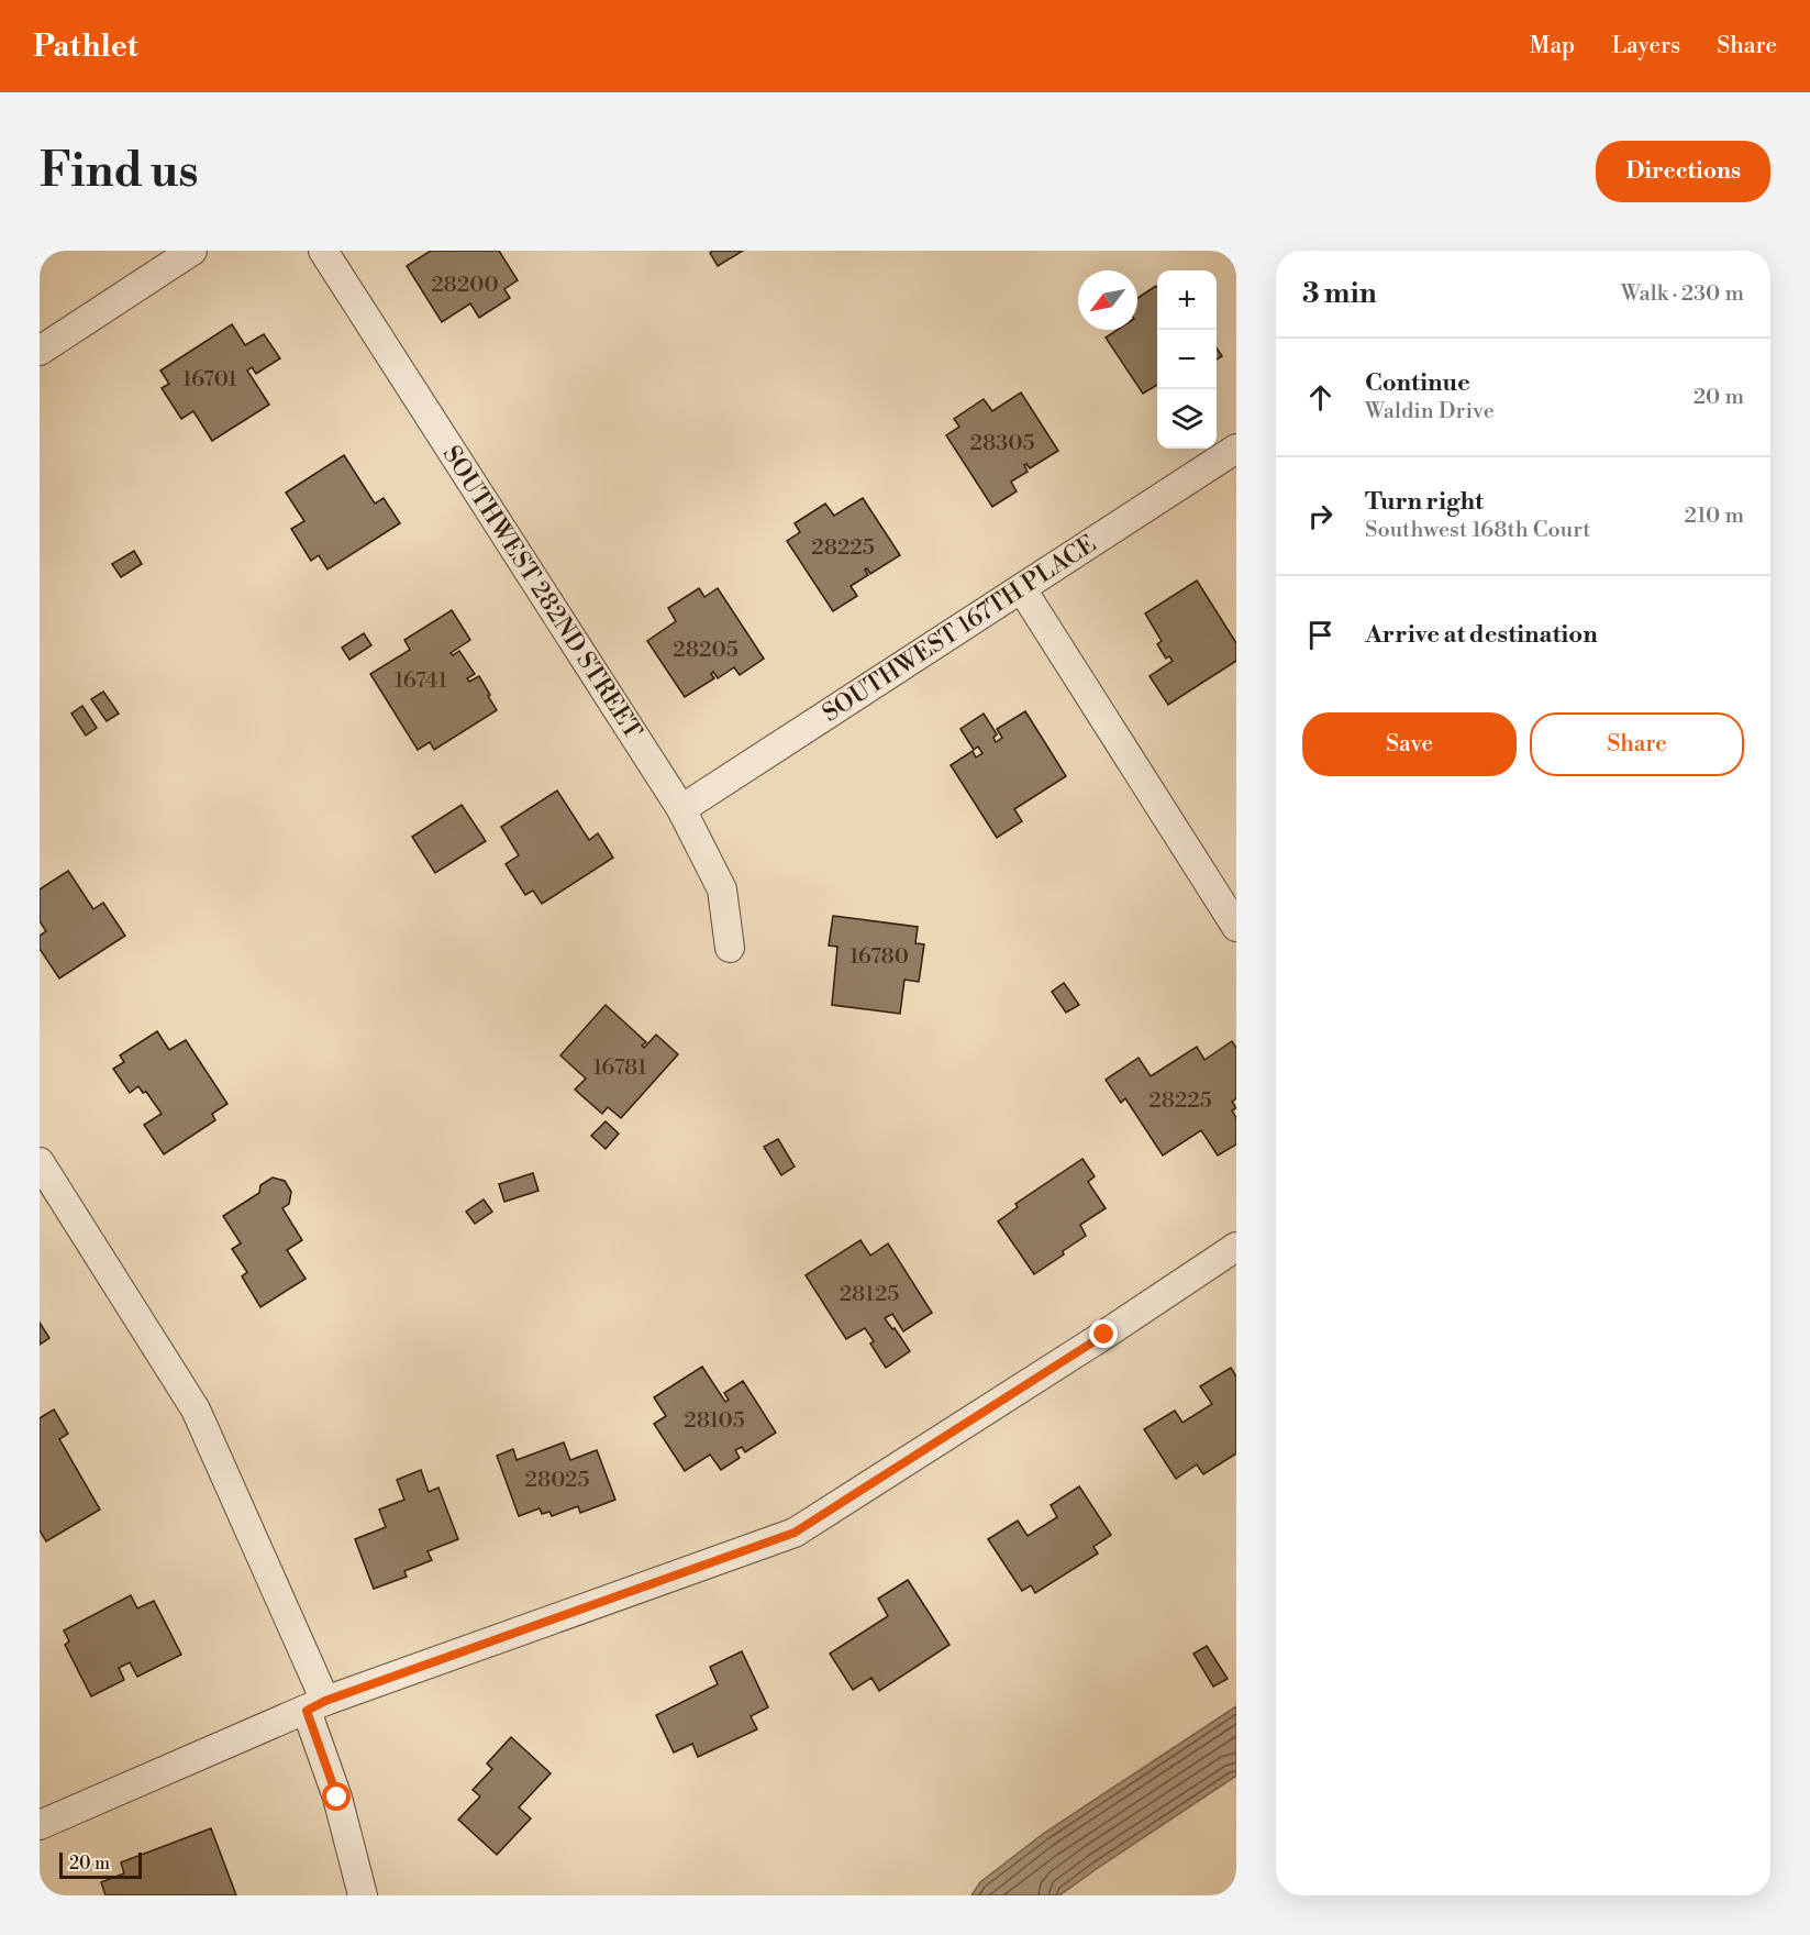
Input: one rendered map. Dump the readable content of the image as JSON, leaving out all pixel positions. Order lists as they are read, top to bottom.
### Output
{
  "streets": {
    "street": ["SOUTHWEST 282ND STREET", "SOUTHWEST 167TH PLACE"]
  },
  "crossings": [
    ["SOUTHWEST 282ND STREET", "SOUTHWEST 167TH PLACE"]
  ],
  "house_numbers": [
    "28200",
    "16701",
    "28305",
    "28225",
    "28205",
    "16741",
    "16780",
    "16781",
    "28225",
    "28125",
    "28105",
    "28025"
  ],
  "scale_bar": "20 m",
  "north": "bottom left",
  "page": {
    "header": "Pathlet",
    "nav": ["Map", "Layers", "Share"],
    "buttons": [
      "Directions",
      ["Save", "Share"]
    ],
    "title": "Find us",
    "heading": ["3 min", "Walk · 230 m"],
    "map_buttons": ["+", "−"],
    "list": [
      ["Continue", "Waldin Drive", "20 m"],
      ["Turn right", "Southwest 168th Court", "210 m"],
      "Arrive at destination"
    ],
    "scale": "20 m"
  }
}
